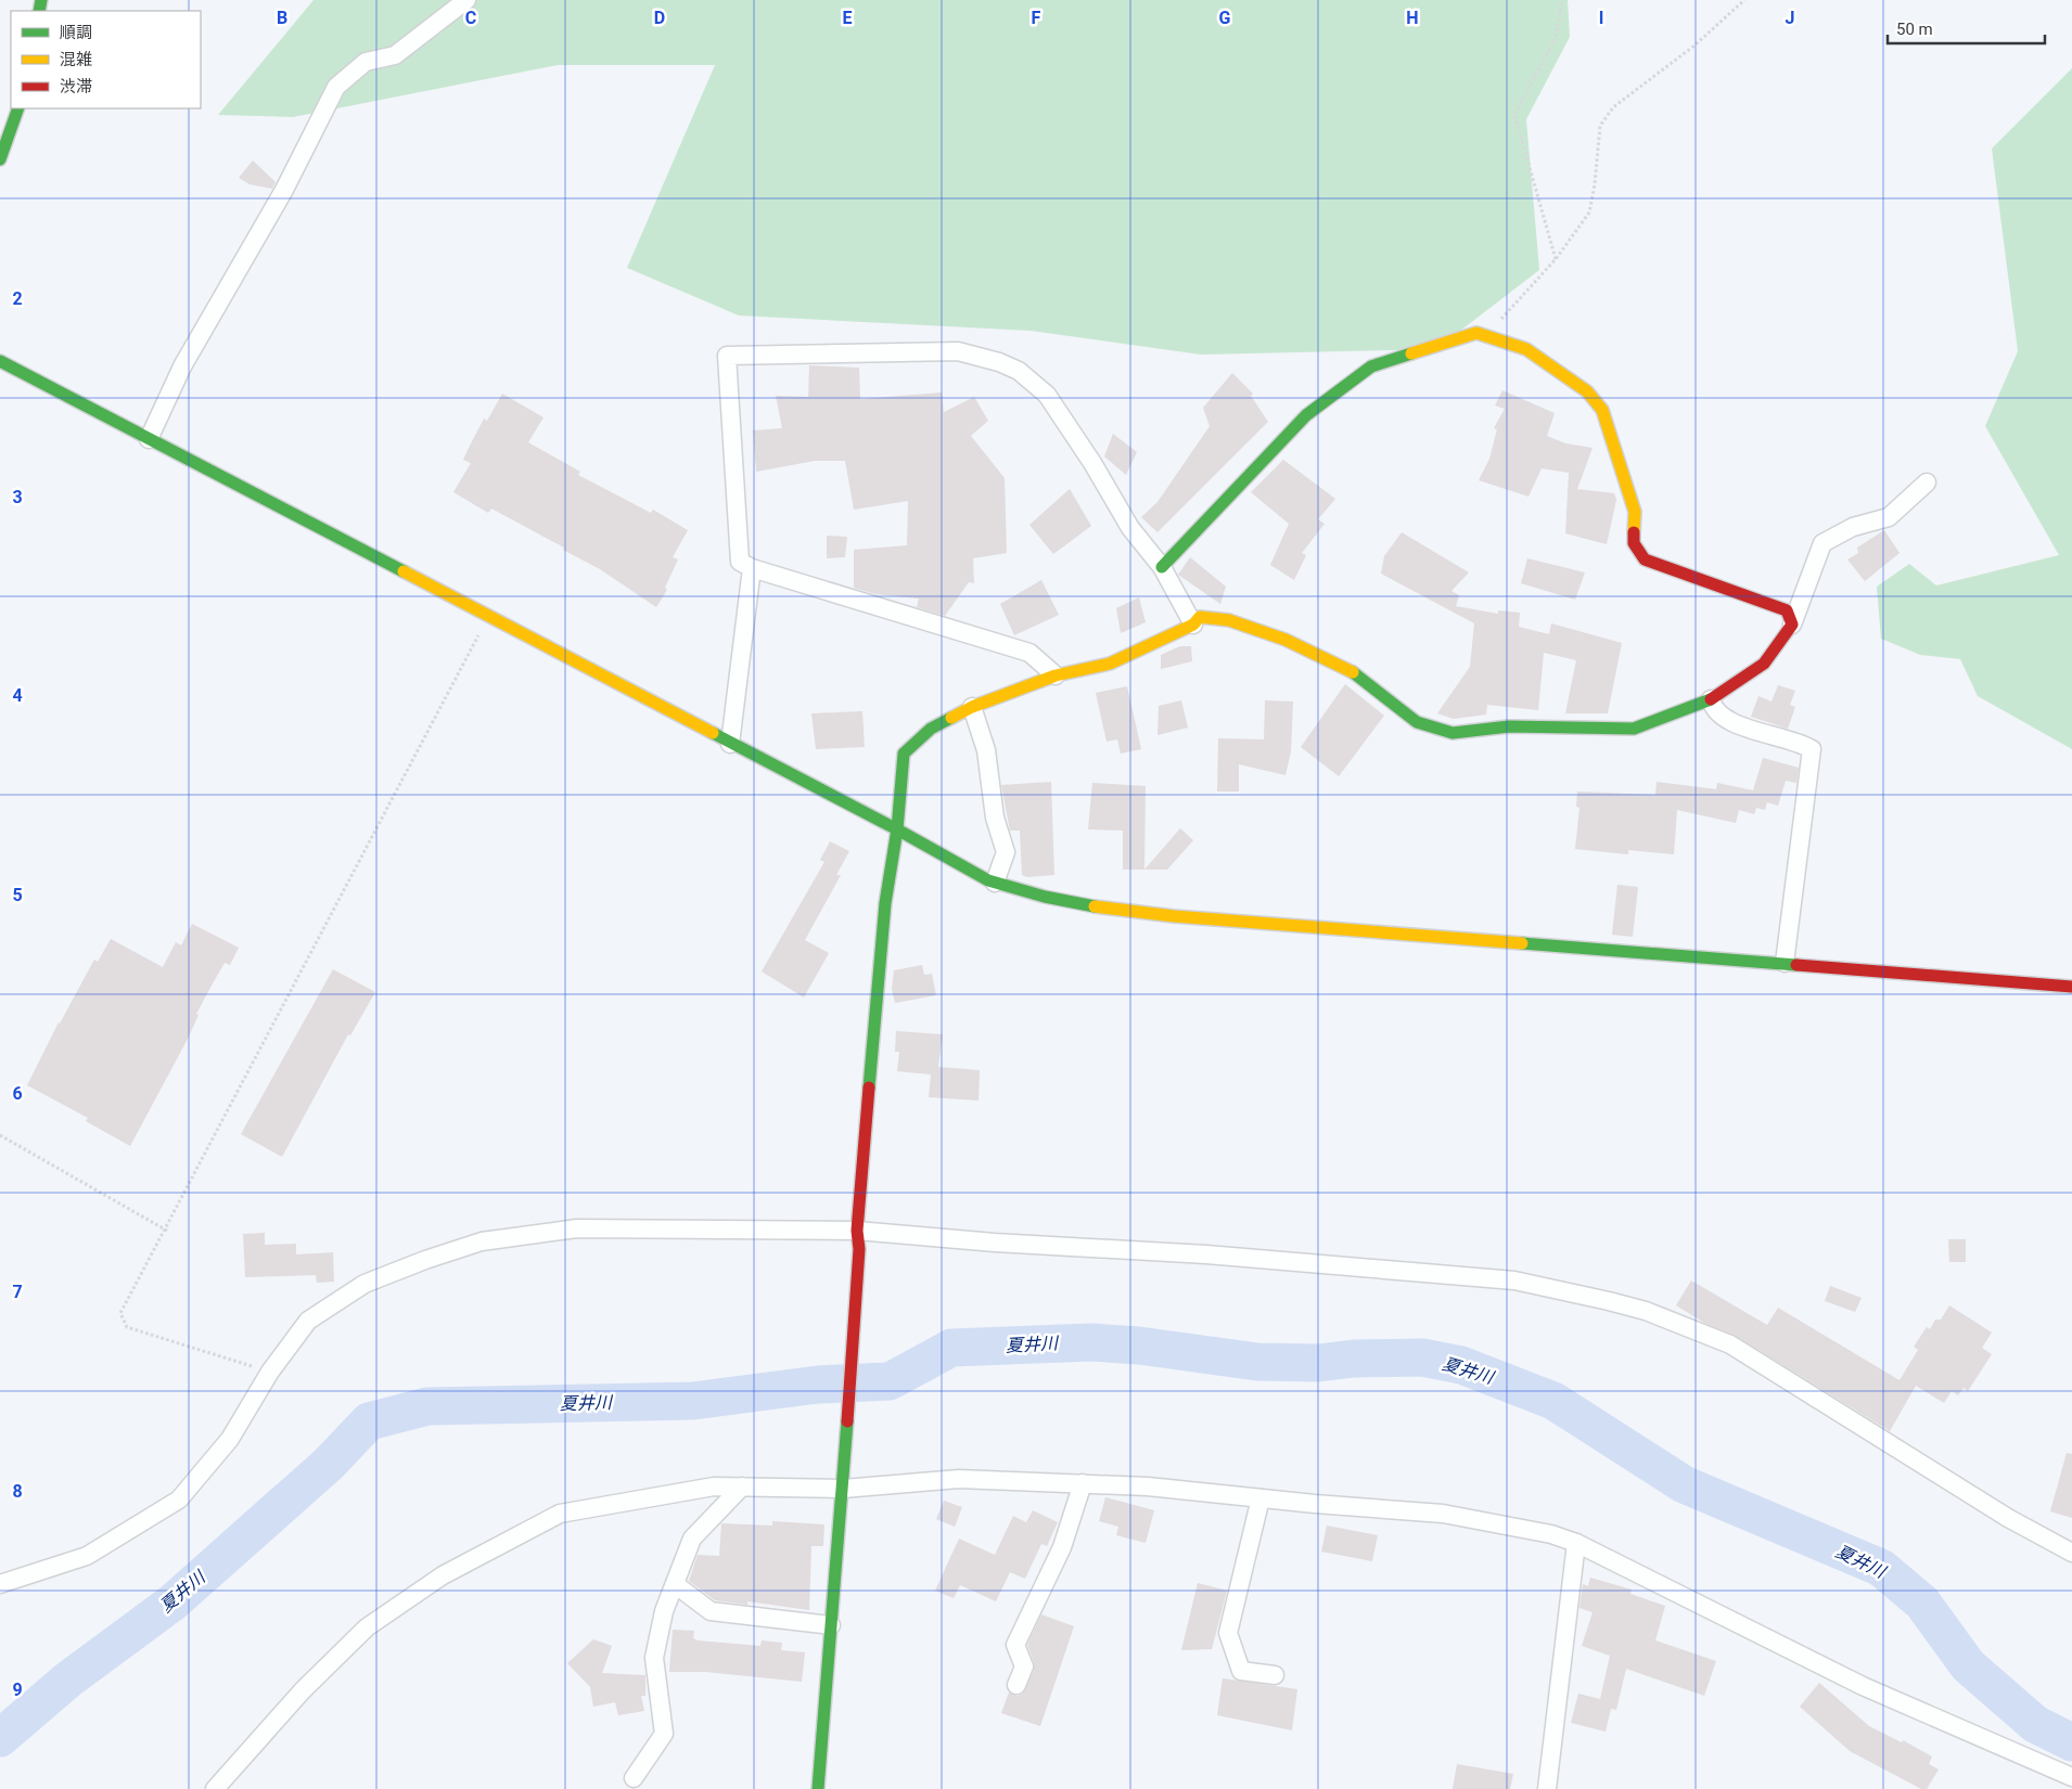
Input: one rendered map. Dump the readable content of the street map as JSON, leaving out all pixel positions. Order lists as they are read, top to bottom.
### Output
{
  "water": ["夏井川"],
  "legend": ["順調", "混雑", "渋滞"],
  "scale_bar": "50 m",
  "grid": {
    "columns": [
      "B",
      "C",
      "D",
      "E",
      "F",
      "G",
      "H",
      "I",
      "J"
    ],
    "rows": [
      "2",
      "3",
      "4",
      "5",
      "6",
      "7",
      "8",
      "9"
    ]
  }
}
